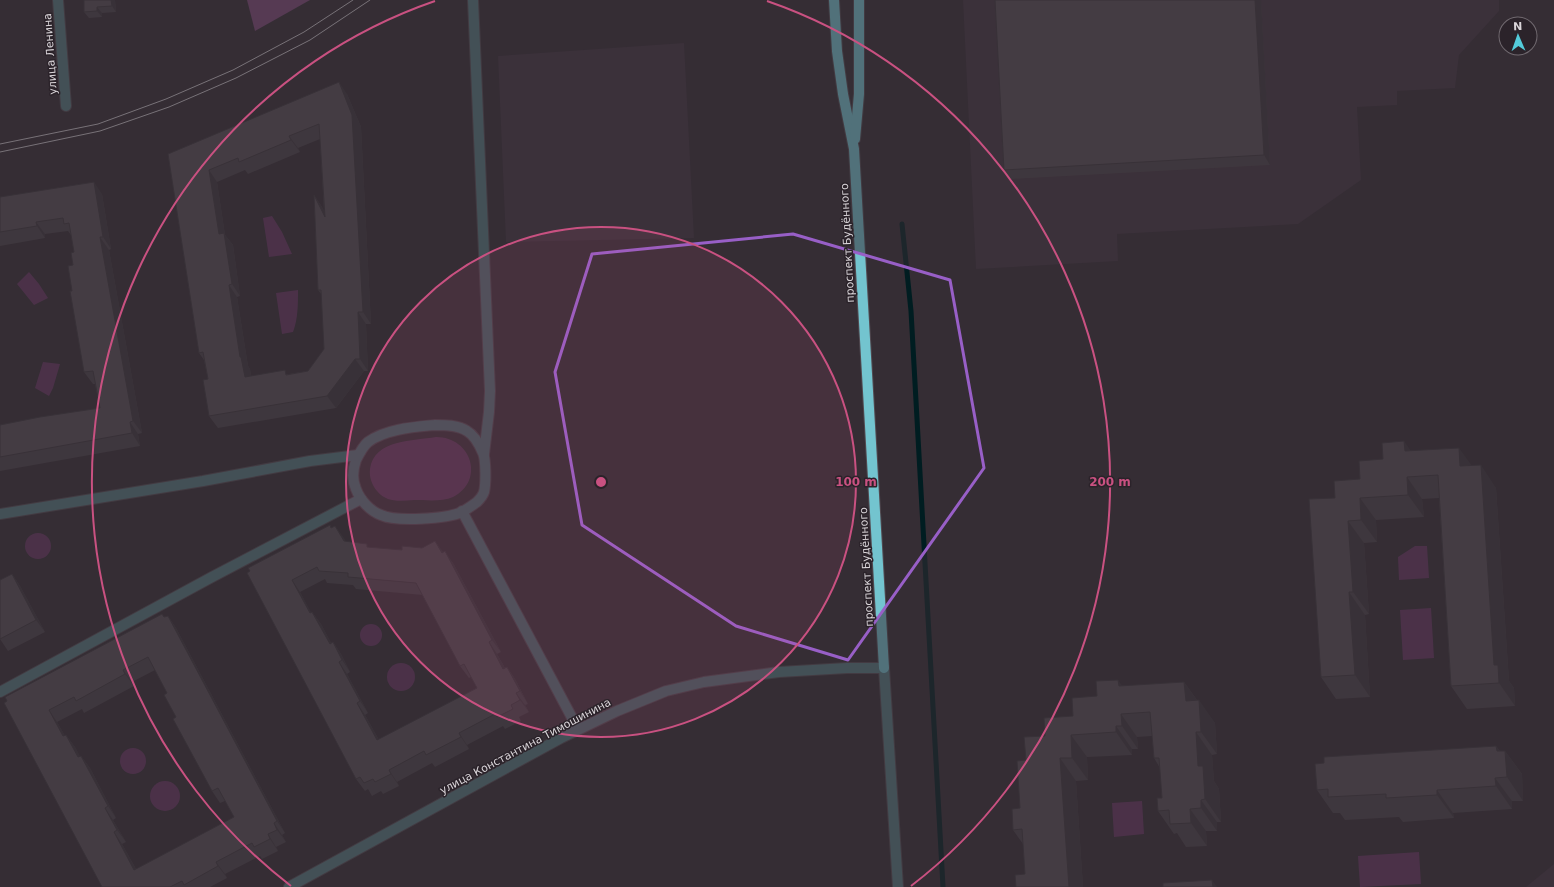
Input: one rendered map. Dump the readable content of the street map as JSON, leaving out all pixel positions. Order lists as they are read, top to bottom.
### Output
{
  "streets": {
    "main road": ["проспект Будённого"],
    "street": ["улица Ленина", "улица Константина Тимошинина"]
  },
  "crossings": [
    ["проспект Будённого", "улица Константина Тимошинина"]
  ],
  "north": "top",
  "rings": ["100 m", "200 m"]
}
